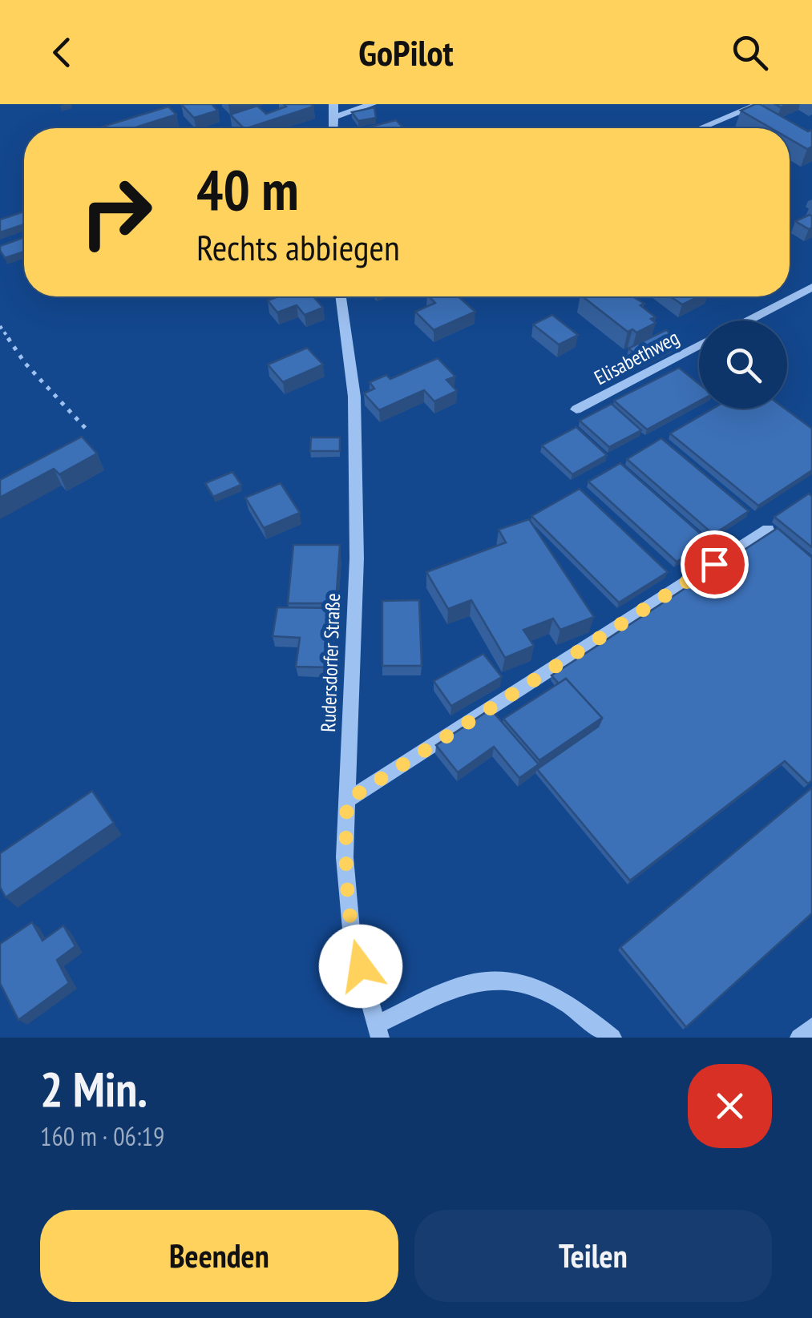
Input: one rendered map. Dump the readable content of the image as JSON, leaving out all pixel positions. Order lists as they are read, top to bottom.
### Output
{
  "streets": {
    "street": ["Elisabethweg", "Rudersdorfer Straße"]
  },
  "page": {
    "header": "GoPilot",
    "turn": ["40 m", "Rechts abbiegen"],
    "heading": ["2 Min.", "160 m · 06:19"],
    "buttons": ["Beenden", "Teilen"]
  }
}
